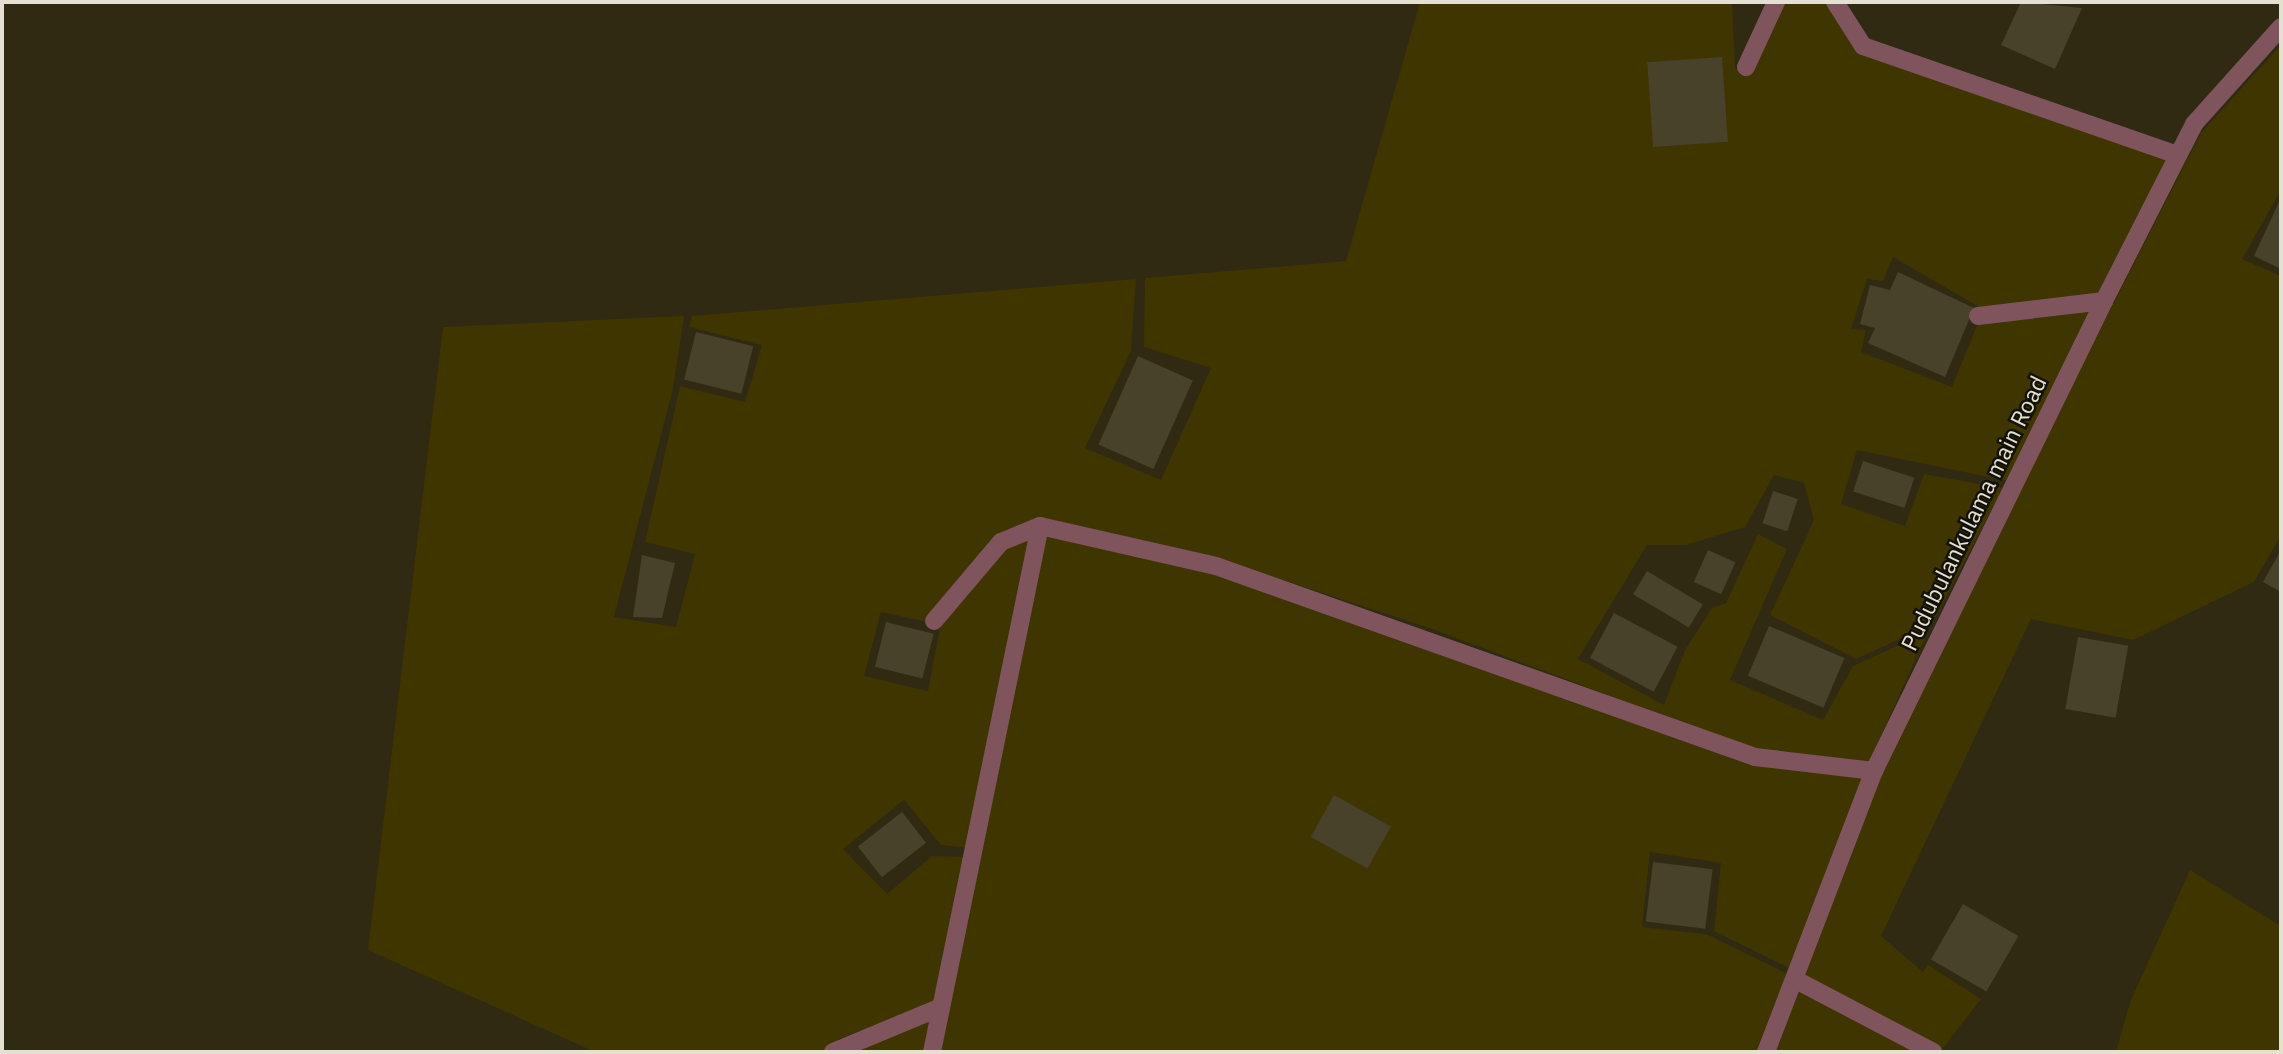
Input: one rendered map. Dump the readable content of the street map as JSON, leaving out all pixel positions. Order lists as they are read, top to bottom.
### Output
{
  "streets": {
    "street": ["Pudubulankulama main Road"]
  }
}
